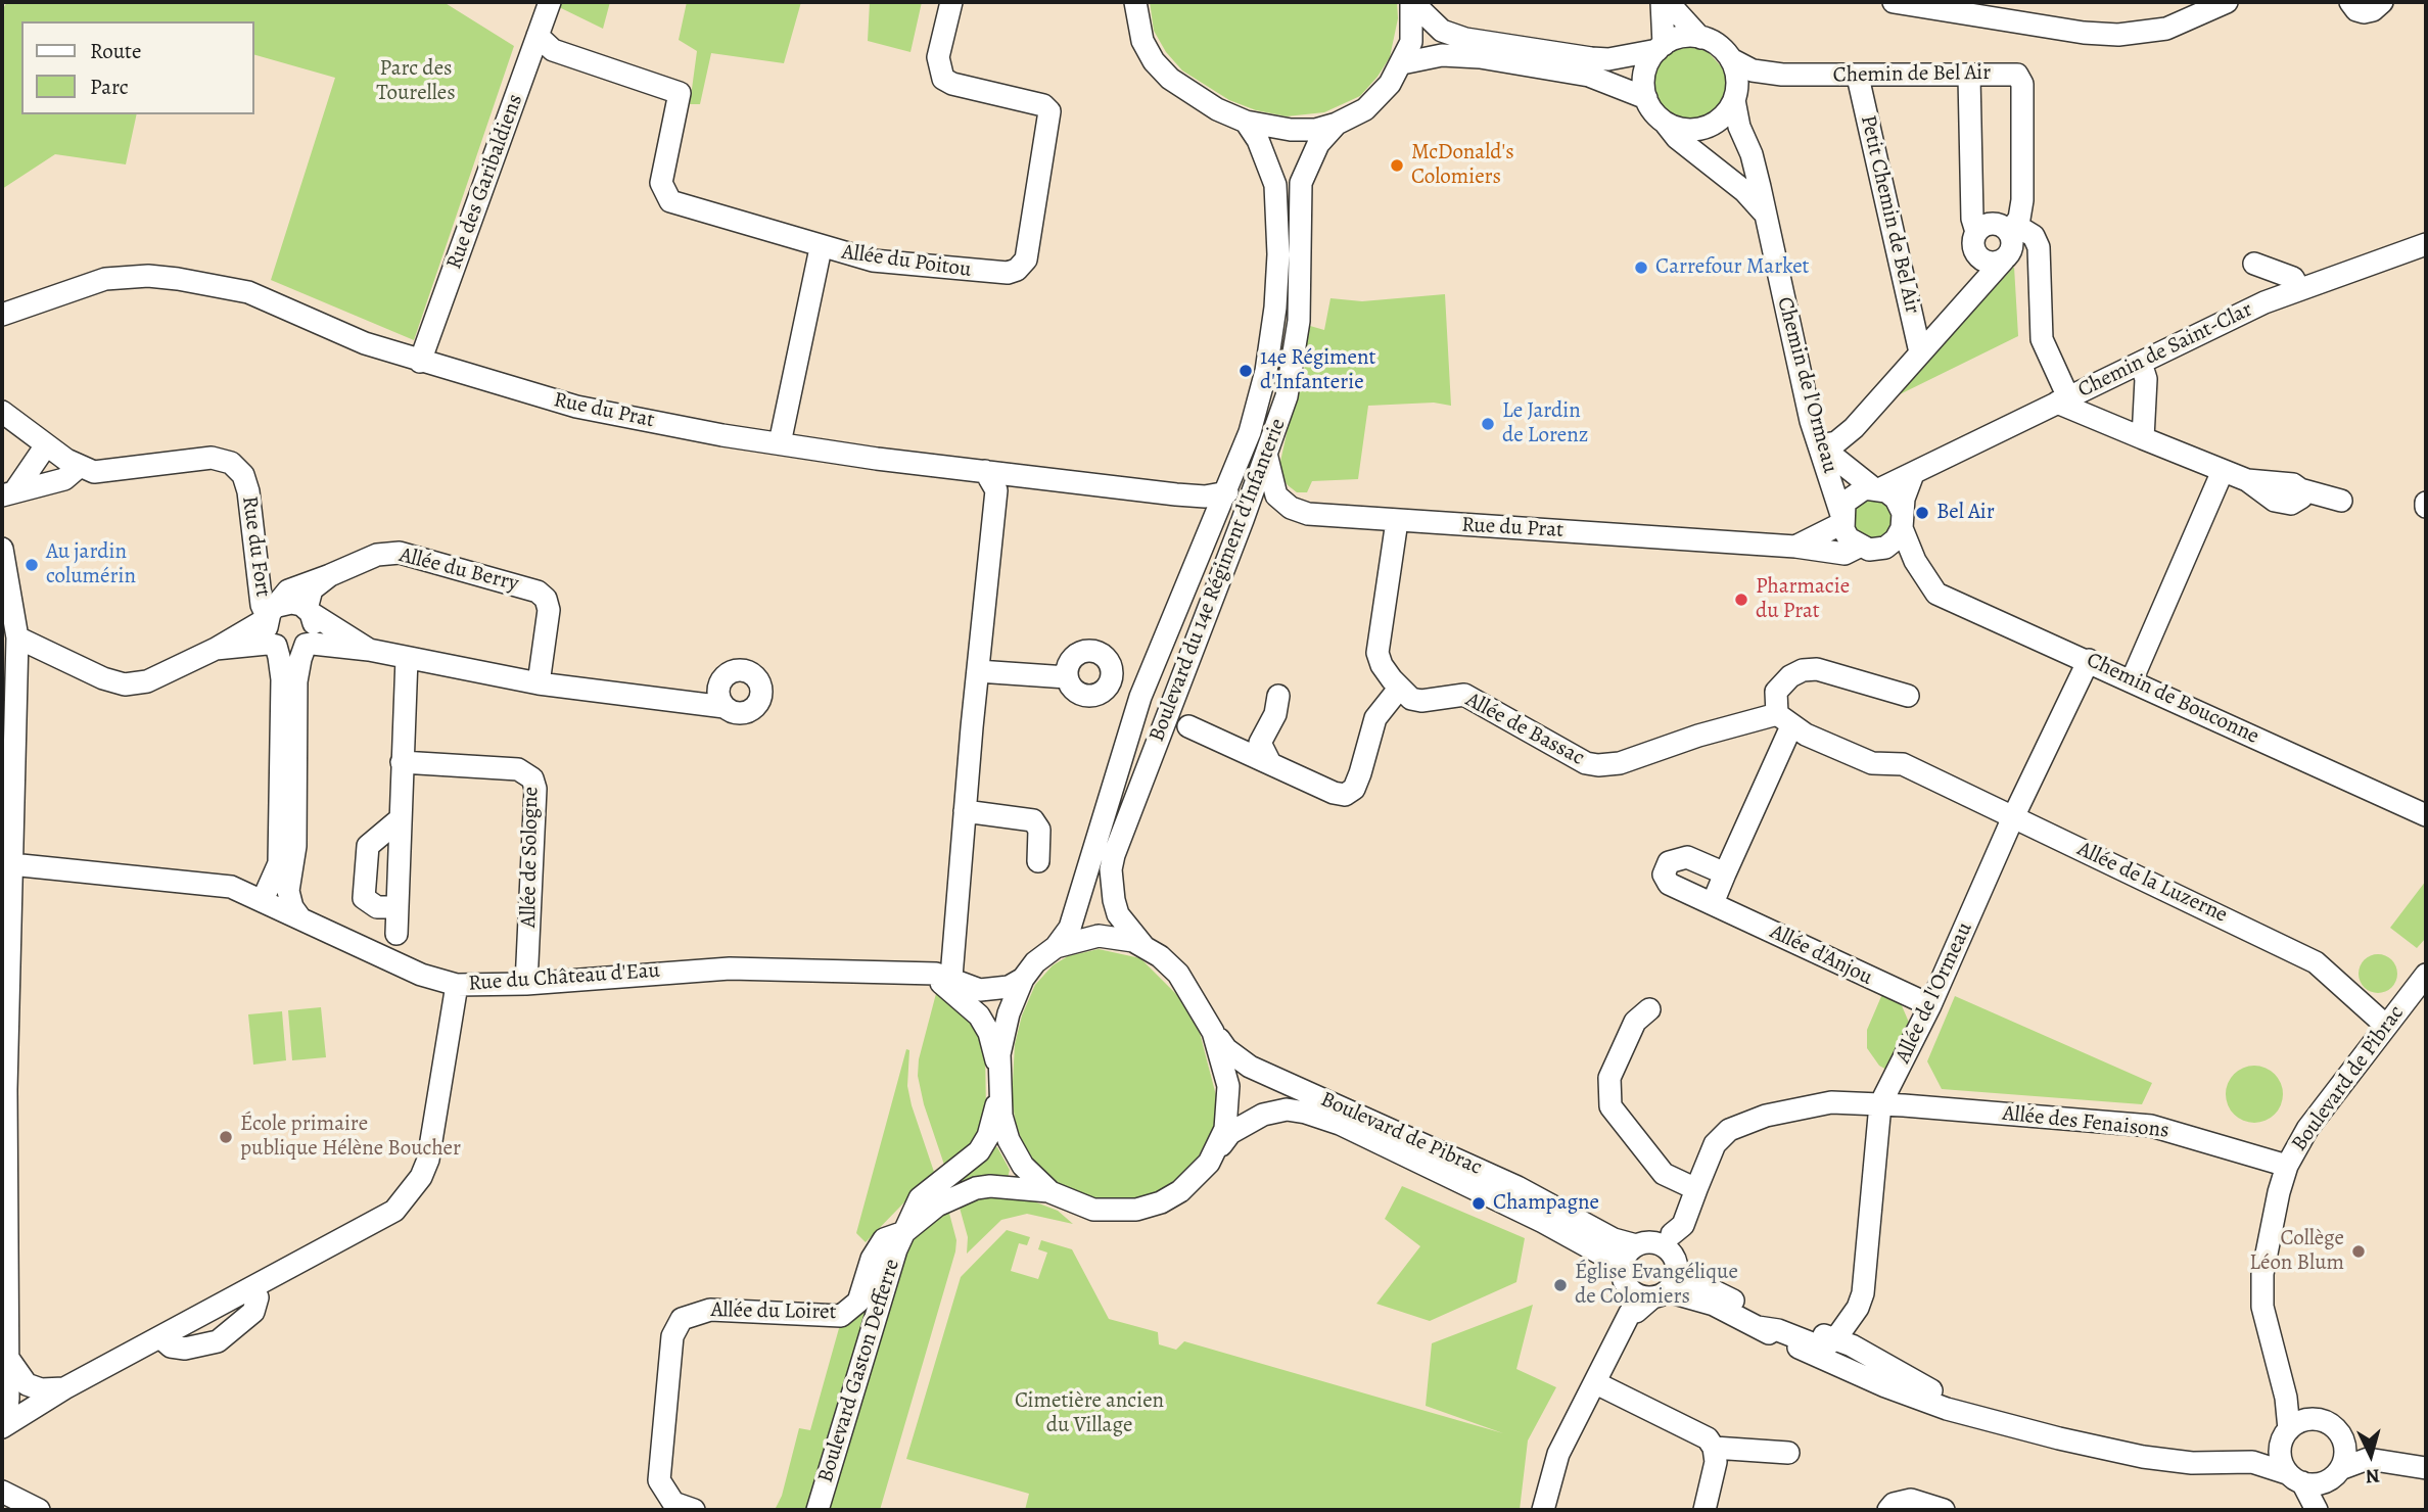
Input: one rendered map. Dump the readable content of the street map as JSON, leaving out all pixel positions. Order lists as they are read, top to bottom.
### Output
{
  "streets": {
    "street": [
      "Chemin de Bel Air",
      "Rue des Garibaldiens",
      "Petit Chemin de Bel Air",
      "Allée du Poitou",
      "Chemin de Saint-Clar",
      "Chemin de l'Ormeau",
      "Rue du Prat",
      "Rue du Fort",
      "Allée du Berry",
      "Boulevard du 14e Régiment d'Infanterie",
      "Chemin de Bouconne",
      "Allée de Bassac",
      "Allée de Sologne",
      "Allée de la Luzerne",
      "Allée d'Anjou",
      "Rue du Château d'Eau",
      "Allée de l'Ormeau",
      "Boulevard de Pibrac",
      "Allée des Fenaisons",
      "Allée du Loiret",
      "Boulevard Gaston Defferre"
    ]
  },
  "crossings": [
    ["Chemin de Bel Air", "Petit Chemin de Bel Air"],
    ["Chemin de Bel Air", "Chemin de l'Ormeau"],
    ["Rue des Garibaldiens", "Allée du Poitou"],
    ["Rue des Garibaldiens", "Rue du Prat"],
    ["Chemin de Saint-Clar", "Chemin de l'Ormeau"],
    ["Chemin de Saint-Clar", "Rue du Prat"],
    ["Chemin de Saint-Clar", "Chemin de Bouconne"],
    ["Chemin de l'Ormeau", "Rue du Prat"],
    ["Chemin de l'Ormeau", "Chemin de Bouconne"],
    ["Rue du Prat", "Boulevard du 14e Régiment d'Infanterie"],
    ["Rue du Prat", "Chemin de Bouconne"],
    ["Rue du Fort", "Allée du Berry"],
    ["Boulevard du 14e Régiment d'Infanterie", "Rue du Château d'Eau"],
    ["Boulevard du 14e Régiment d'Infanterie", "Boulevard de Pibrac"],
    ["Boulevard du 14e Régiment d'Infanterie", "Boulevard Gaston Defferre"],
    ["Chemin de Bouconne", "Allée de l'Ormeau"],
    ["Allée de Bassac", "Allée de la Luzerne"],
    ["Allée de Sologne", "Rue du Château d'Eau"],
    ["Allée de la Luzerne", "Allée de l'Ormeau"],
    ["Allée de la Luzerne", "Boulevard de Pibrac"],
    ["Allée d'Anjou", "Allée de l'Ormeau"],
    ["Rue du Château d'Eau", "Boulevard de Pibrac"],
    ["Rue du Château d'Eau", "Boulevard Gaston Defferre"],
    ["Allée de l'Ormeau", "Allée des Fenaisons"],
    ["Boulevard de Pibrac", "Allée des Fenaisons"],
    ["Boulevard de Pibrac", "Boulevard Gaston Defferre"],
    ["Allée du Loiret", "Boulevard Gaston Defferre"]
  ],
  "parks": ["Parc des Tourelles", "Cimetière ancien du Village"],
  "places": [
    "McDonald's Colomiers",
    "Carrefour Market",
    "14e Régiment d'Infanterie",
    "Le Jardin de Lorenz",
    "Bel Air",
    "Au jardin columérin",
    "Pharmacie du Prat",
    "École primaire publique Hélène Boucher",
    "Champagne",
    "Collège Léon Blum",
    "Église Evangélique de Colomiers"
  ],
  "legend": ["Route", "Parc"],
  "north": "bottom"
}
